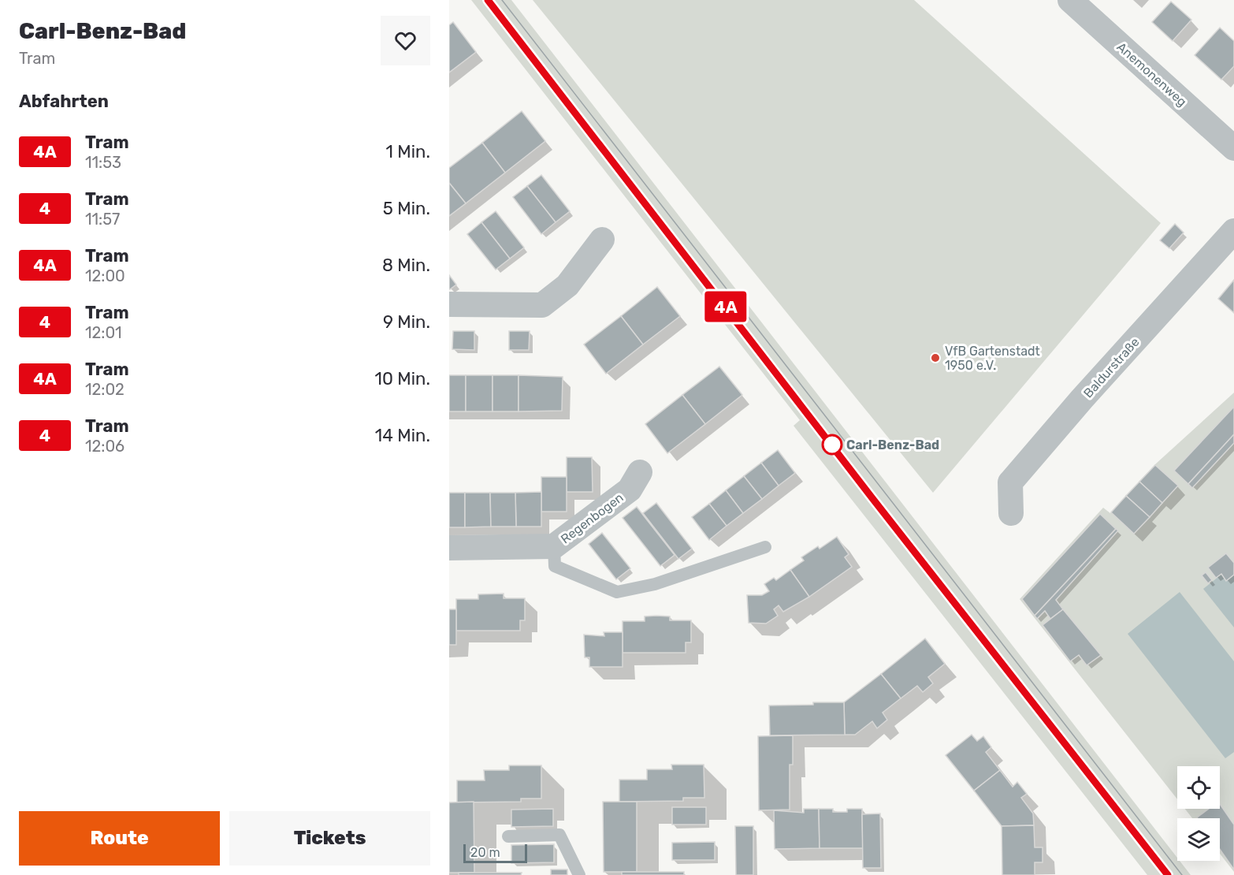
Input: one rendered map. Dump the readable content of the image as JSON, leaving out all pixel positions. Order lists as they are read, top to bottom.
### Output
{
  "streets": {
    "street": ["Anemonenweg", "Baldurstraße", "Regenbogen"]
  },
  "places": ["VfB Gartenstadt 1950 e.V.", "Carl-Benz-Bad"],
  "lines": ["tram line 4A"],
  "scale_bar": "20 m",
  "page": {
    "heading": [
      ["Carl-Benz-Bad", "Tram"],
      "Abfahrten"
    ],
    "on_map": "4A",
    "list": [
      {
        "mark": "4A",
        "name": "Tram",
        "note": "11:53",
        "value": "1 Min."
      },
      {
        "mark": "4",
        "name": "Tram",
        "note": "11:57",
        "value": "5 Min."
      },
      {
        "mark": "4A",
        "name": "Tram",
        "note": "12:00",
        "value": "8 Min."
      },
      {
        "mark": "4",
        "name": "Tram",
        "note": "12:01",
        "value": "9 Min."
      },
      {
        "mark": "4A",
        "name": "Tram",
        "note": "12:02",
        "value": "10 Min."
      },
      {
        "mark": "4",
        "name": "Tram",
        "note": "12:06",
        "value": "14 Min."
      }
    ],
    "buttons": ["Route", "Tickets"],
    "scale": "20 m"
  }
}
